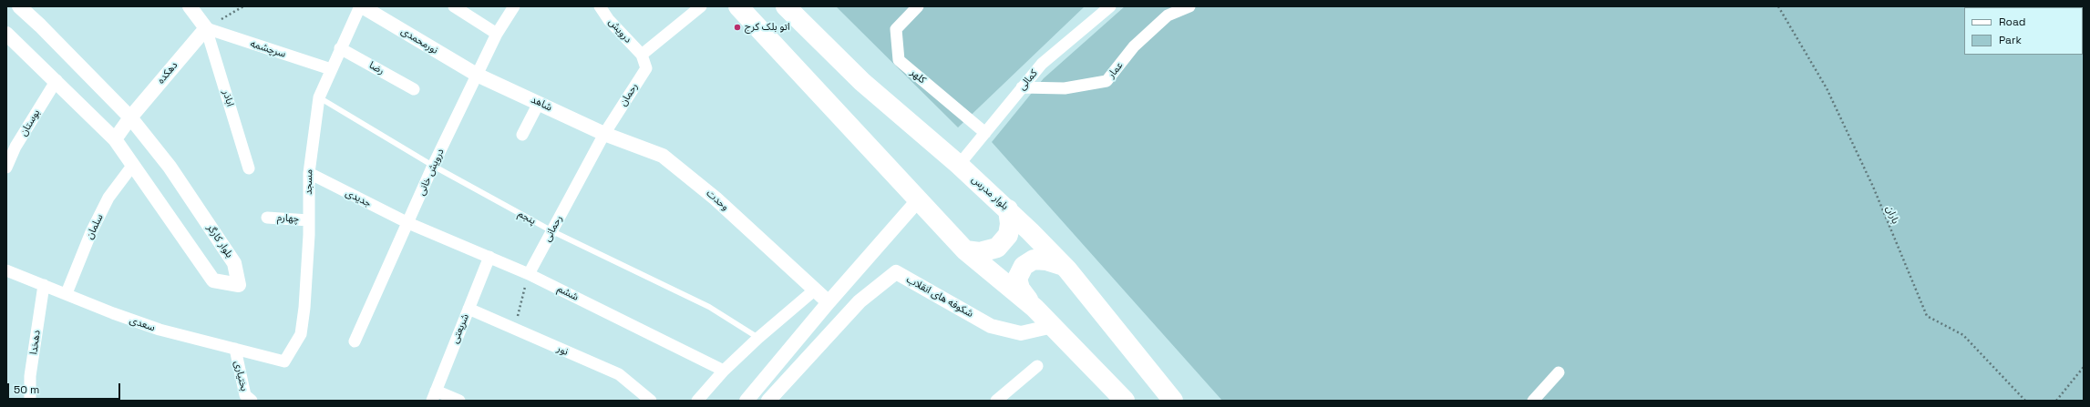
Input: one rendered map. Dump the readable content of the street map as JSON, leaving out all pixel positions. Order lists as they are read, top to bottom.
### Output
{
  "streets": {
    "highway": ["بلوار مدرس"],
    "street": [
      "درویش",
      "نورمحمدی",
      "سرچشمه",
      "رضا",
      "عمار",
      "دهکده",
      "کلهر",
      "کمالی",
      "رحمان",
      "اباذر",
      "شاهد",
      "بوستان",
      "درویش خانی",
      "مسجد",
      "جدیدی",
      "وحدت",
      "چهارم",
      "سلمان",
      "رحمانی",
      "بلوار کارگر",
      "ششم",
      "شکوفه های انقلاب",
      "سعدی",
      "شریعتی",
      "دهخدا",
      "نور",
      "بختیاری"
    ],
    "lane": ["پنجم"],
    "path": ["باران"]
  },
  "crossings": [
    ["درویش", "رحمان"],
    ["نورمحمدی", "شاهد"],
    ["نورمحمدی", "درویش خانی"],
    ["نورمحمدی", "مسجد"],
    ["سرچشمه", "دهکده"],
    ["سرچشمه", "اباذر"],
    ["سرچشمه", "مسجد"],
    ["رضا", "مسجد"],
    ["عمار", "کمالی"],
    ["دهکده", "اباذر"],
    ["دهکده", "بلوار کارگر"],
    ["کلهر", "کمالی"],
    ["کمالی", "بلوار مدرس"],
    ["رحمان", "شاهد"],
    ["رحمان", "وحدت"],
    ["رحمان", "رحمانی"],
    ["شاهد", "درویش خانی"],
    ["شاهد", "وحدت"],
    ["شاهد", "رحمانی"],
    ["بوستان", "بلوار کارگر"],
    ["درویش خانی", "جدیدی"],
    ["درویش خانی", "پنجم"],
    ["درویش خانی", "ششم"],
    ["مسجد", "جدیدی"],
    ["مسجد", "پنجم"],
    ["مسجد", "چهارم"],
    ["مسجد", "سعدی"],
    ["جدیدی", "ششم"],
    ["وحدت", "رحمانی"],
    ["پنجم", "رحمانی"],
    ["سلمان", "بلوار کارگر"],
    ["سلمان", "سعدی"],
    ["رحمانی", "ششم"],
    ["ششم", "شریعتی"],
    ["سعدی", "دهخدا"],
    ["سعدی", "بختیاری"],
    ["شریعتی", "نور"]
  ],
  "places": ["اتو بلک کرج"],
  "legend": ["Road", "Park"],
  "scale_bar": "50 m"
}
